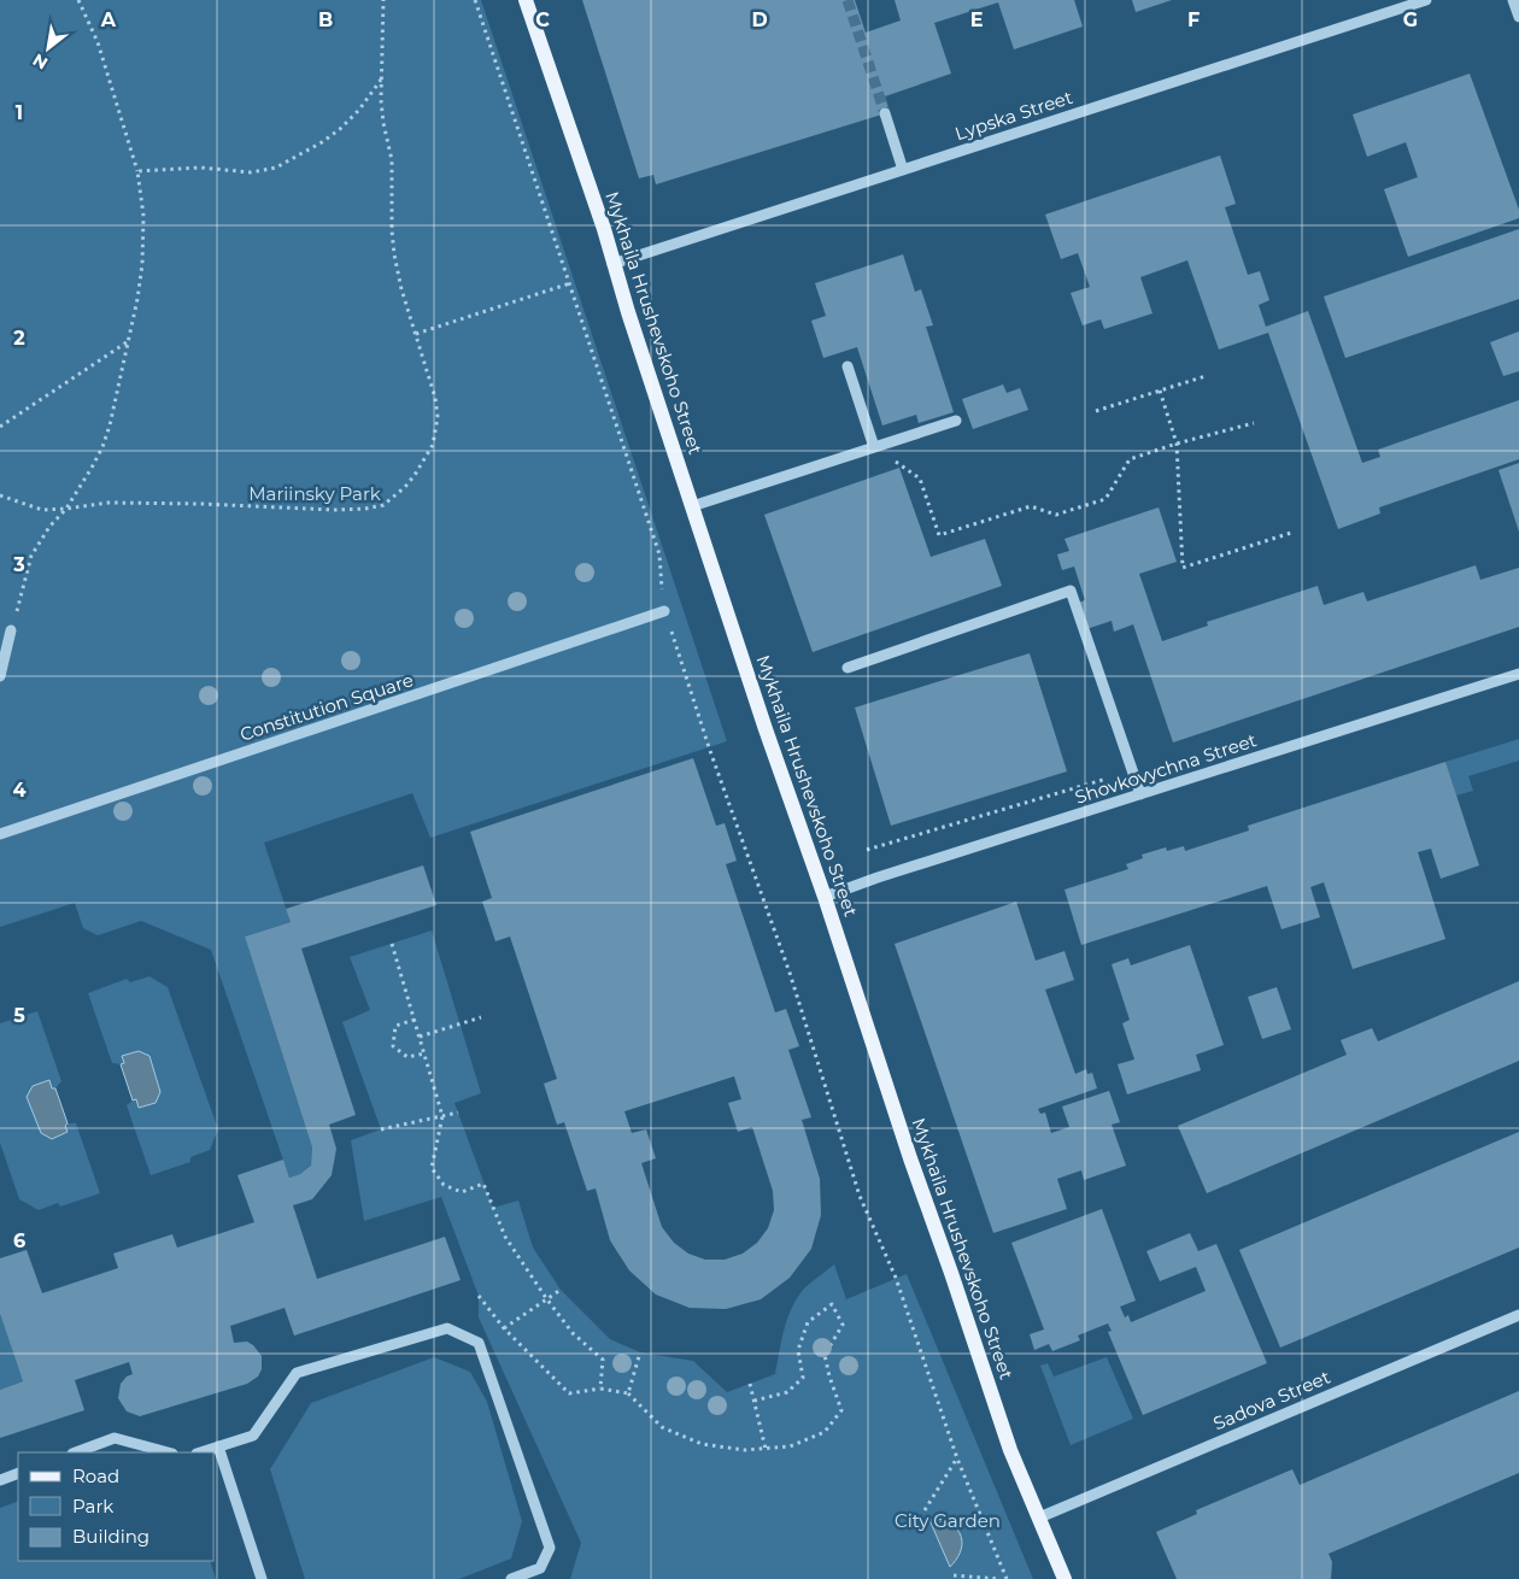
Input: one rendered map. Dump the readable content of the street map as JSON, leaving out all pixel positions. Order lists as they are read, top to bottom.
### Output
{
  "streets": {
    "main road": ["Mykhaila Hrushevskoho Street"],
    "street": [
      "Lypska Street",
      "Constitution Square",
      "Shovkovychna Street",
      "Sadova Street"
    ]
  },
  "crossings": [
    ["Lypska Street", "Mykhaila Hrushevskoho Street"],
    ["Mykhaila Hrushevskoho Street", "Shovkovychna Street"],
    ["Mykhaila Hrushevskoho Street", "Sadova Street"]
  ],
  "parks": ["Mariinsky Park", "City Garden"],
  "legend": ["Road", "Park", "Building"],
  "north": "bottom left",
  "grid": {
    "columns": [
      "A",
      "B",
      "C",
      "D",
      "E",
      "F",
      "G"
    ],
    "rows": [
      "1",
      "2",
      "3",
      "4",
      "5",
      "6"
    ]
  }
}
